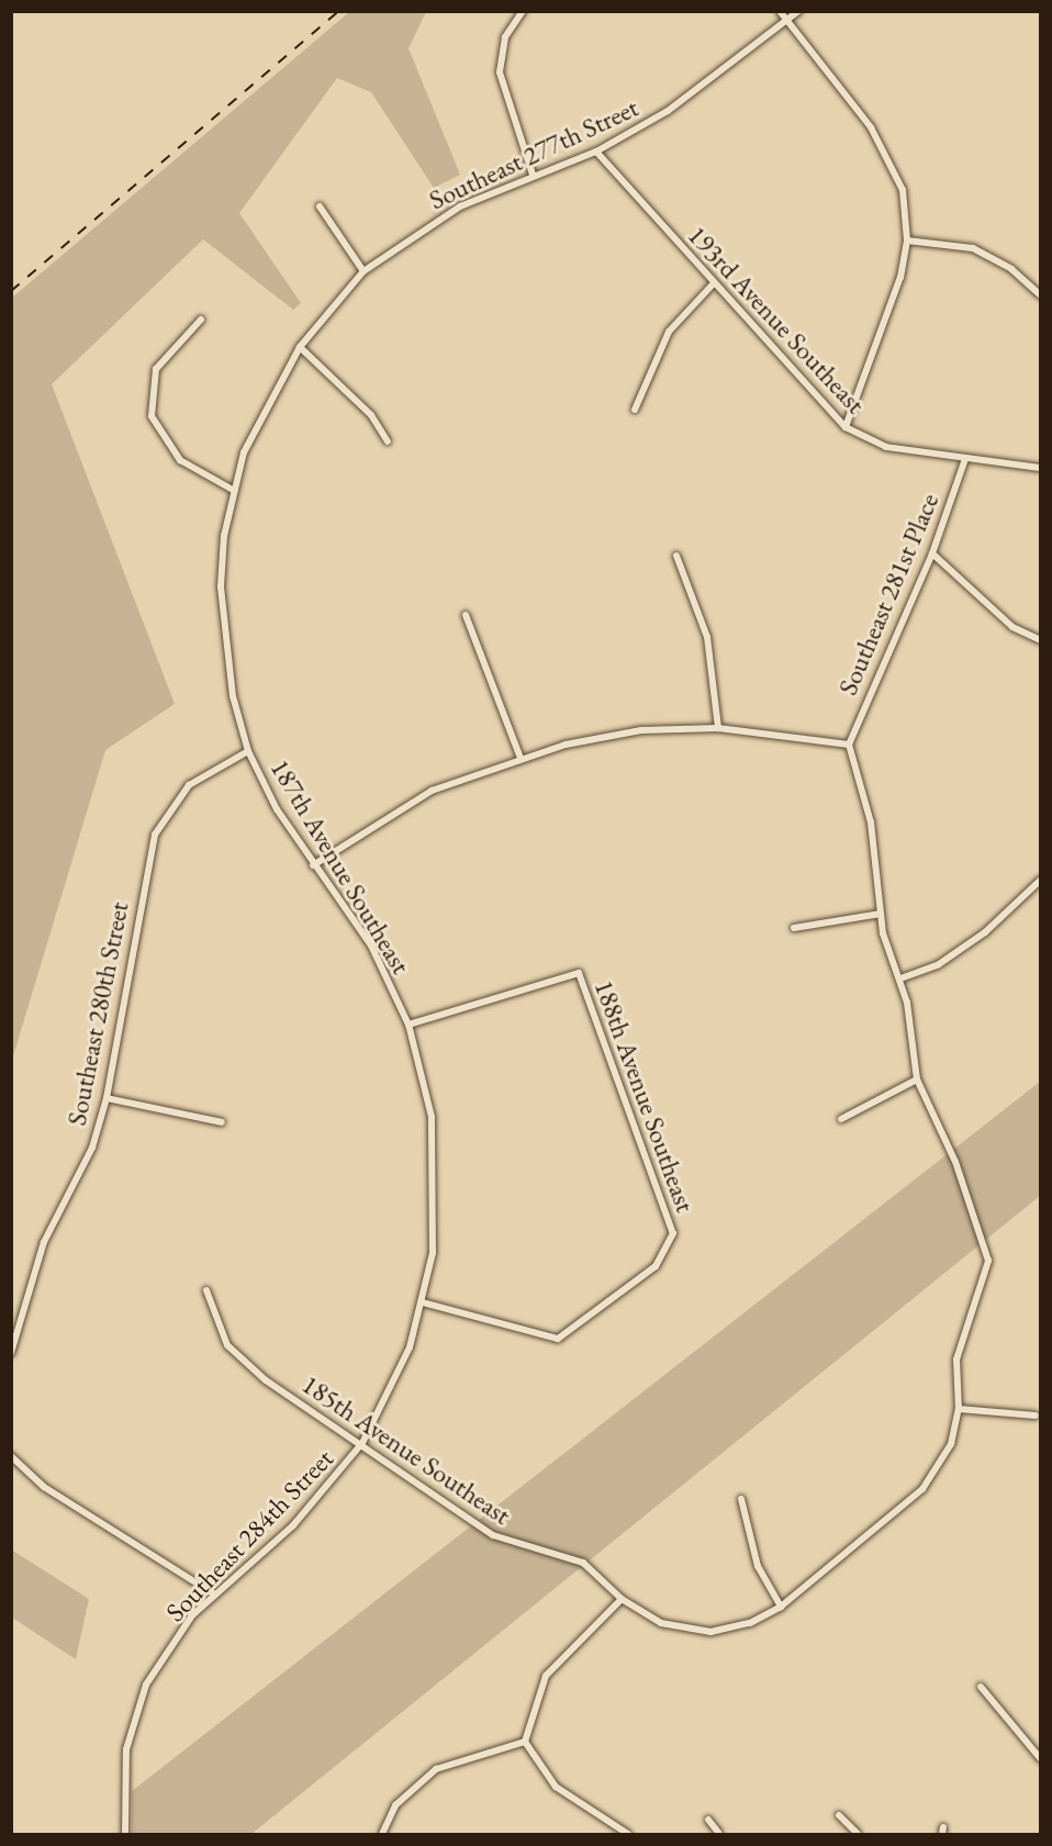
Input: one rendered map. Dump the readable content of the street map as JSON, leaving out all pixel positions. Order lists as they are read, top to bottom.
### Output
{
  "streets": {
    "street": [
      "Southeast 277th Street",
      "193rd Avenue Southeast",
      "Southeast 281st Place",
      "187th Avenue Southeast",
      "Southeast 280th Street",
      "188th Avenue Southeast",
      "185th Avenue Southeast",
      "Southeast 284th Street"
    ]
  },
  "crossings": [
    ["Southeast 277th Street", "193rd Avenue Southeast"],
    ["Southeast 277th Street", "187th Avenue Southeast"],
    ["193rd Avenue Southeast", "Southeast 281st Place"],
    ["187th Avenue Southeast", "Southeast 280th Street"],
    ["187th Avenue Southeast", "188th Avenue Southeast"],
    ["187th Avenue Southeast", "Southeast 284th Street"],
    ["188th Avenue Southeast", "Southeast 284th Street"],
    ["185th Avenue Southeast", "Southeast 284th Street"]
  ]
}
